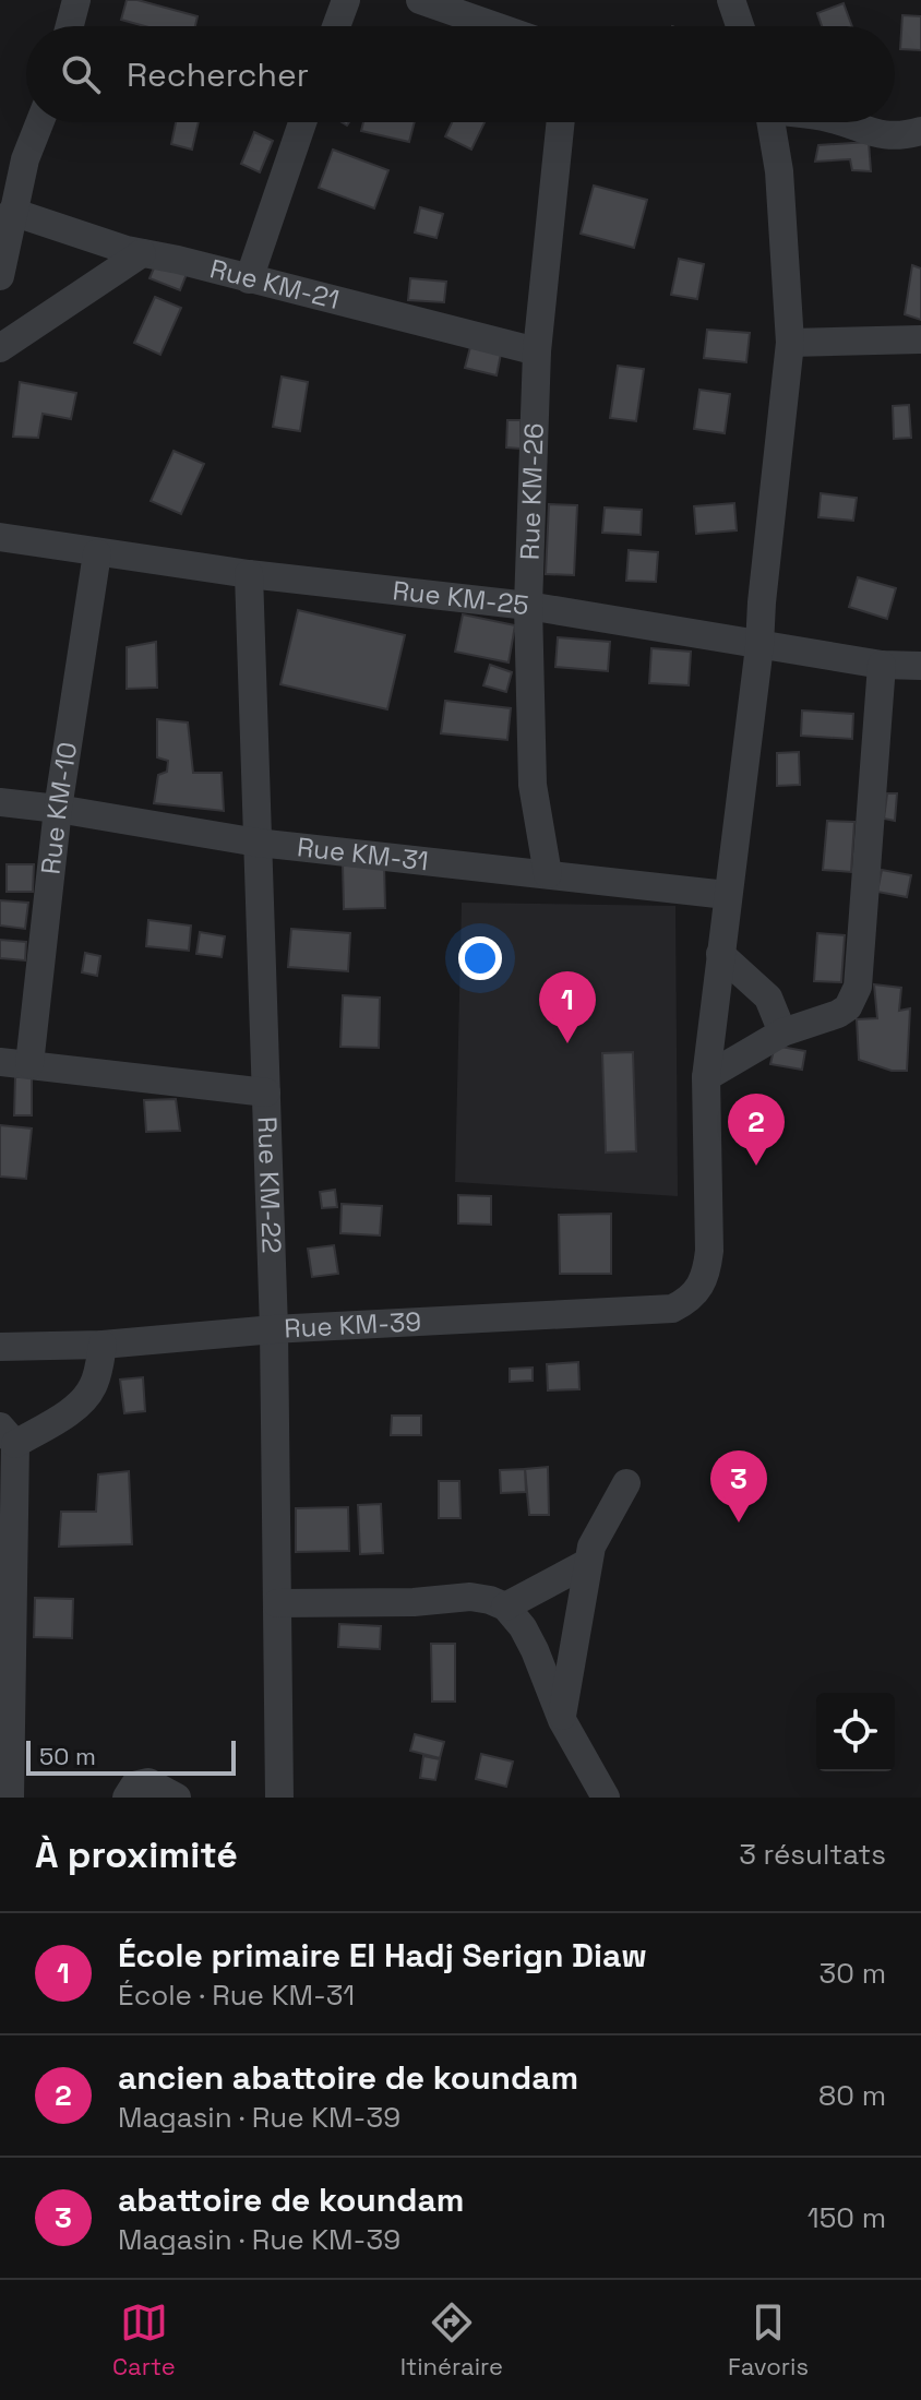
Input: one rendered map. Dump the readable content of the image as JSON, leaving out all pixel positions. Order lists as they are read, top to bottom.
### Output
{
  "streets": {
    "street": [
      "Rue KM-21",
      "Rue KM-26",
      "Rue KM-25",
      "Rue KM-10",
      "Rue KM-31",
      "Rue KM-22",
      "Rue KM-39"
    ]
  },
  "crossings": [
    ["Rue KM-21", "Rue KM-26"],
    ["Rue KM-26", "Rue KM-25"],
    ["Rue KM-26", "Rue KM-31"],
    ["Rue KM-25", "Rue KM-10"],
    ["Rue KM-25", "Rue KM-22"],
    ["Rue KM-10", "Rue KM-31"],
    ["Rue KM-31", "Rue KM-22"],
    ["Rue KM-22", "Rue KM-39"]
  ],
  "scale_bar": "50 m",
  "page": {
    "search": "Rechercher",
    "pins": ["1", "2", "3"],
    "scale": "50 m",
    "heading": ["À proximité", "3 résultats"],
    "list": [
      {
        "mark": "1",
        "name": "École primaire El Hadj Serign Diaw",
        "note": "École · Rue KM-31",
        "value": "30 m"
      },
      {
        "mark": "2",
        "name": "ancien abattoire de koundam",
        "note": "Magasin · Rue KM-39",
        "value": "80 m"
      },
      {
        "mark": "3",
        "name": "abattoire de koundam",
        "note": "Magasin · Rue KM-39",
        "value": "150 m"
      }
    ],
    "nav": ["Carte", "Itinéraire", "Favoris"]
  }
}
